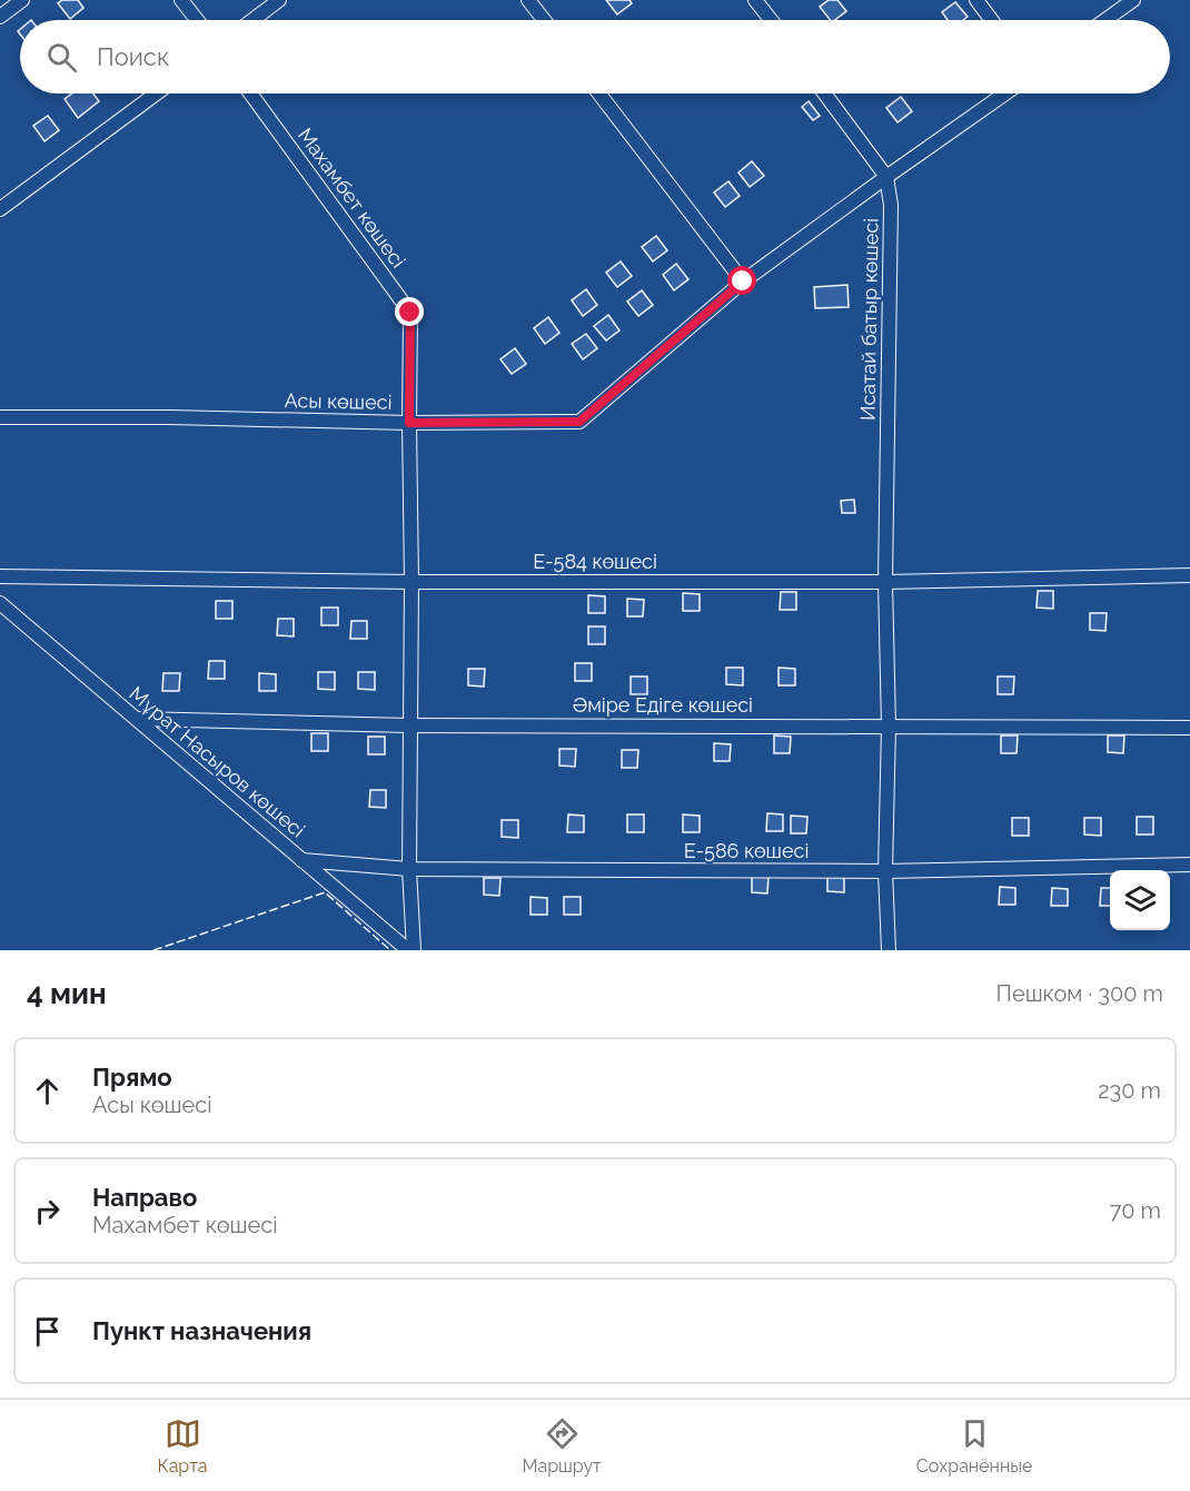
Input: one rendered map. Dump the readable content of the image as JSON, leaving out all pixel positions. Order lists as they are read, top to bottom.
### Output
{
  "streets": {
    "street": [
      "Махамбет көшесі",
      "Исатай батыр көшесі",
      "Асы көшесі",
      "Е-584 көшесі",
      "Әміре Едіге көшесі",
      "Мұрат Насыров көшесі",
      "Е-586 көшесі"
    ]
  },
  "crossings": [
    ["Махамбет көшесі", "Асы көшесі"],
    ["Махамбет көшесі", "Е-584 көшесі"],
    ["Махамбет көшесі", "Әміре Едіге көшесі"],
    ["Махамбет көшесі", "Мұрат Насыров көшесі"],
    ["Махамбет көшесі", "Е-586 көшесі"],
    ["Исатай батыр көшесі", "Асы көшесі"],
    ["Исатай батыр көшесі", "Е-584 көшесі"],
    ["Исатай батыр көшесі", "Әміре Едіге көшесі"],
    ["Исатай батыр көшесі", "Е-586 көшесі"],
    ["Әміре Едіге көшесі", "Мұрат Насыров көшесі"],
    ["Мұрат Насыров көшесі", "Е-586 көшесі"]
  ],
  "page": {
    "search": "Поиск",
    "heading": ["4 мин", "Пешком · 300 m"],
    "list": [
      ["Прямо", "Асы көшесі", "230 m"],
      ["Направо", "Махамбет көшесі", "70 m"],
      "Пункт назначения"
    ],
    "nav": ["Карта", "Маршрут", "Сохранённые"]
  }
}
